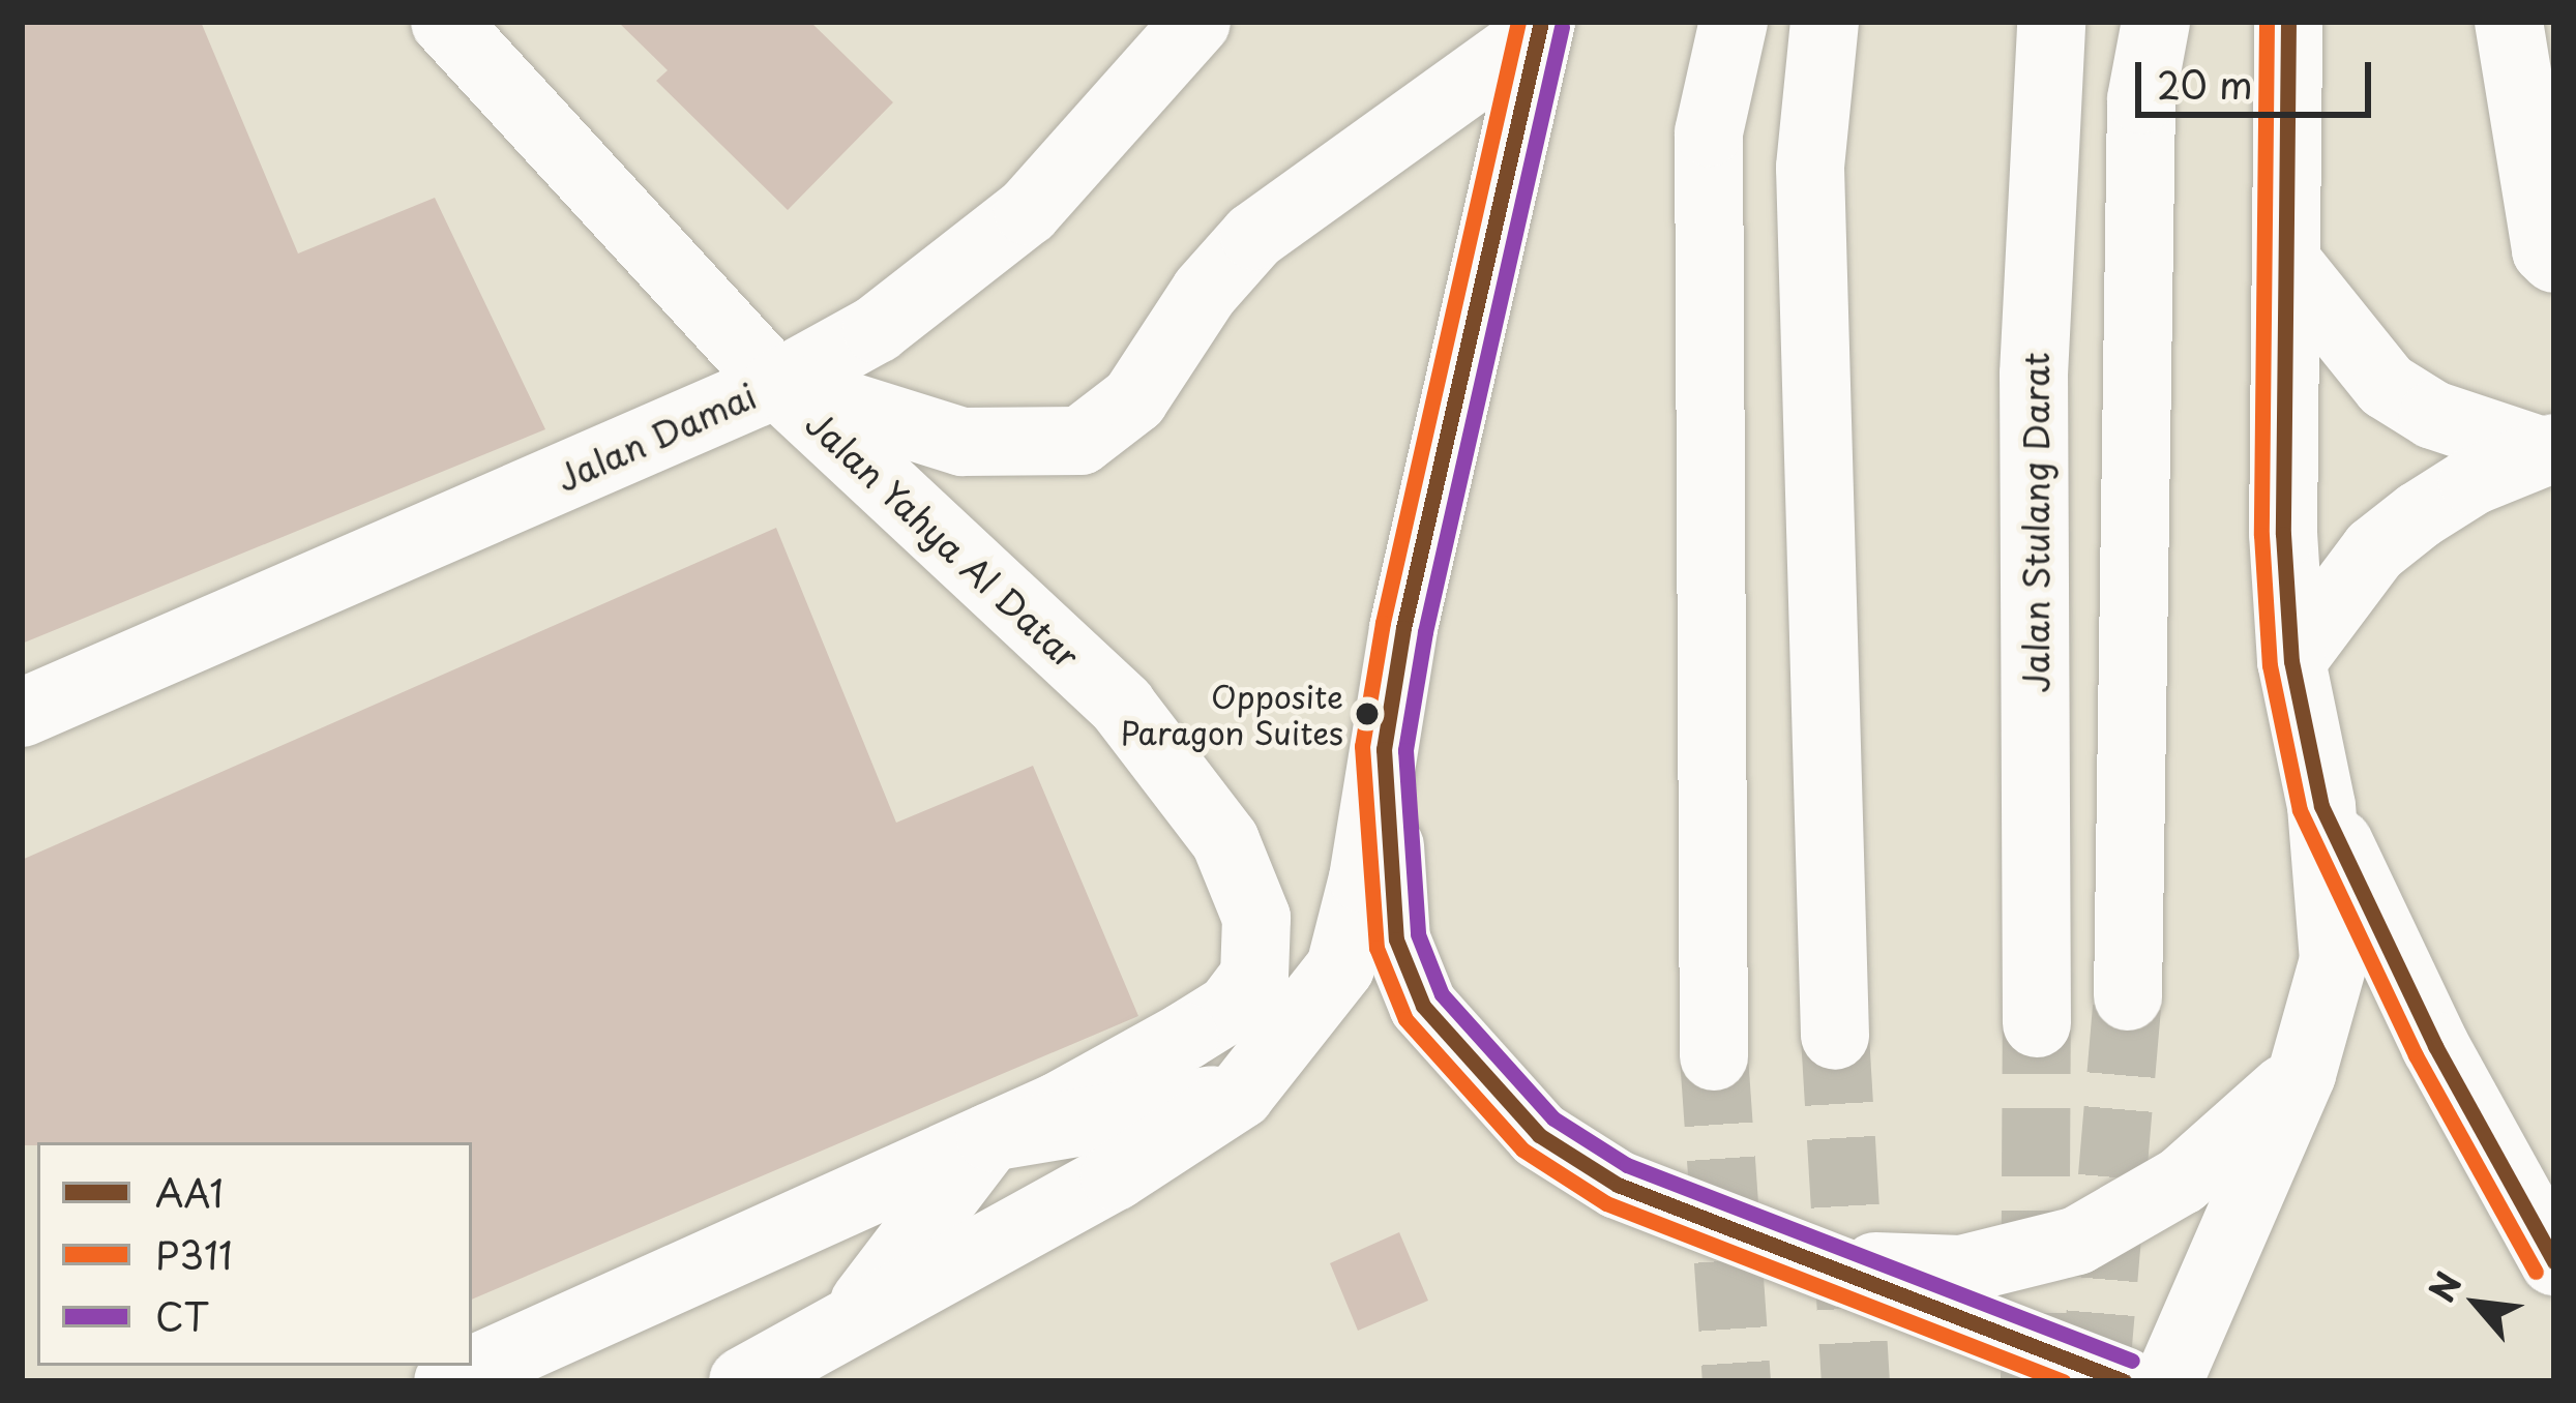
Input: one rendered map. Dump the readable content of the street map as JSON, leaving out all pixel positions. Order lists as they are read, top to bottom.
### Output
{
  "streets": {
    "main road": ["Jalan Damai", "Jalan Stulang Darat", "Jalan Yahya Al Datar"]
  },
  "crossings": [
    ["Jalan Damai", "Jalan Yahya Al Datar"]
  ],
  "places": ["Opposite Paragon Suites"],
  "lines": ["transit line AA1", "transit line P311", "transit line CT"],
  "legend": ["AA1", "P311", "CT"],
  "scale_bar": "20 m",
  "north": "top left"
}
